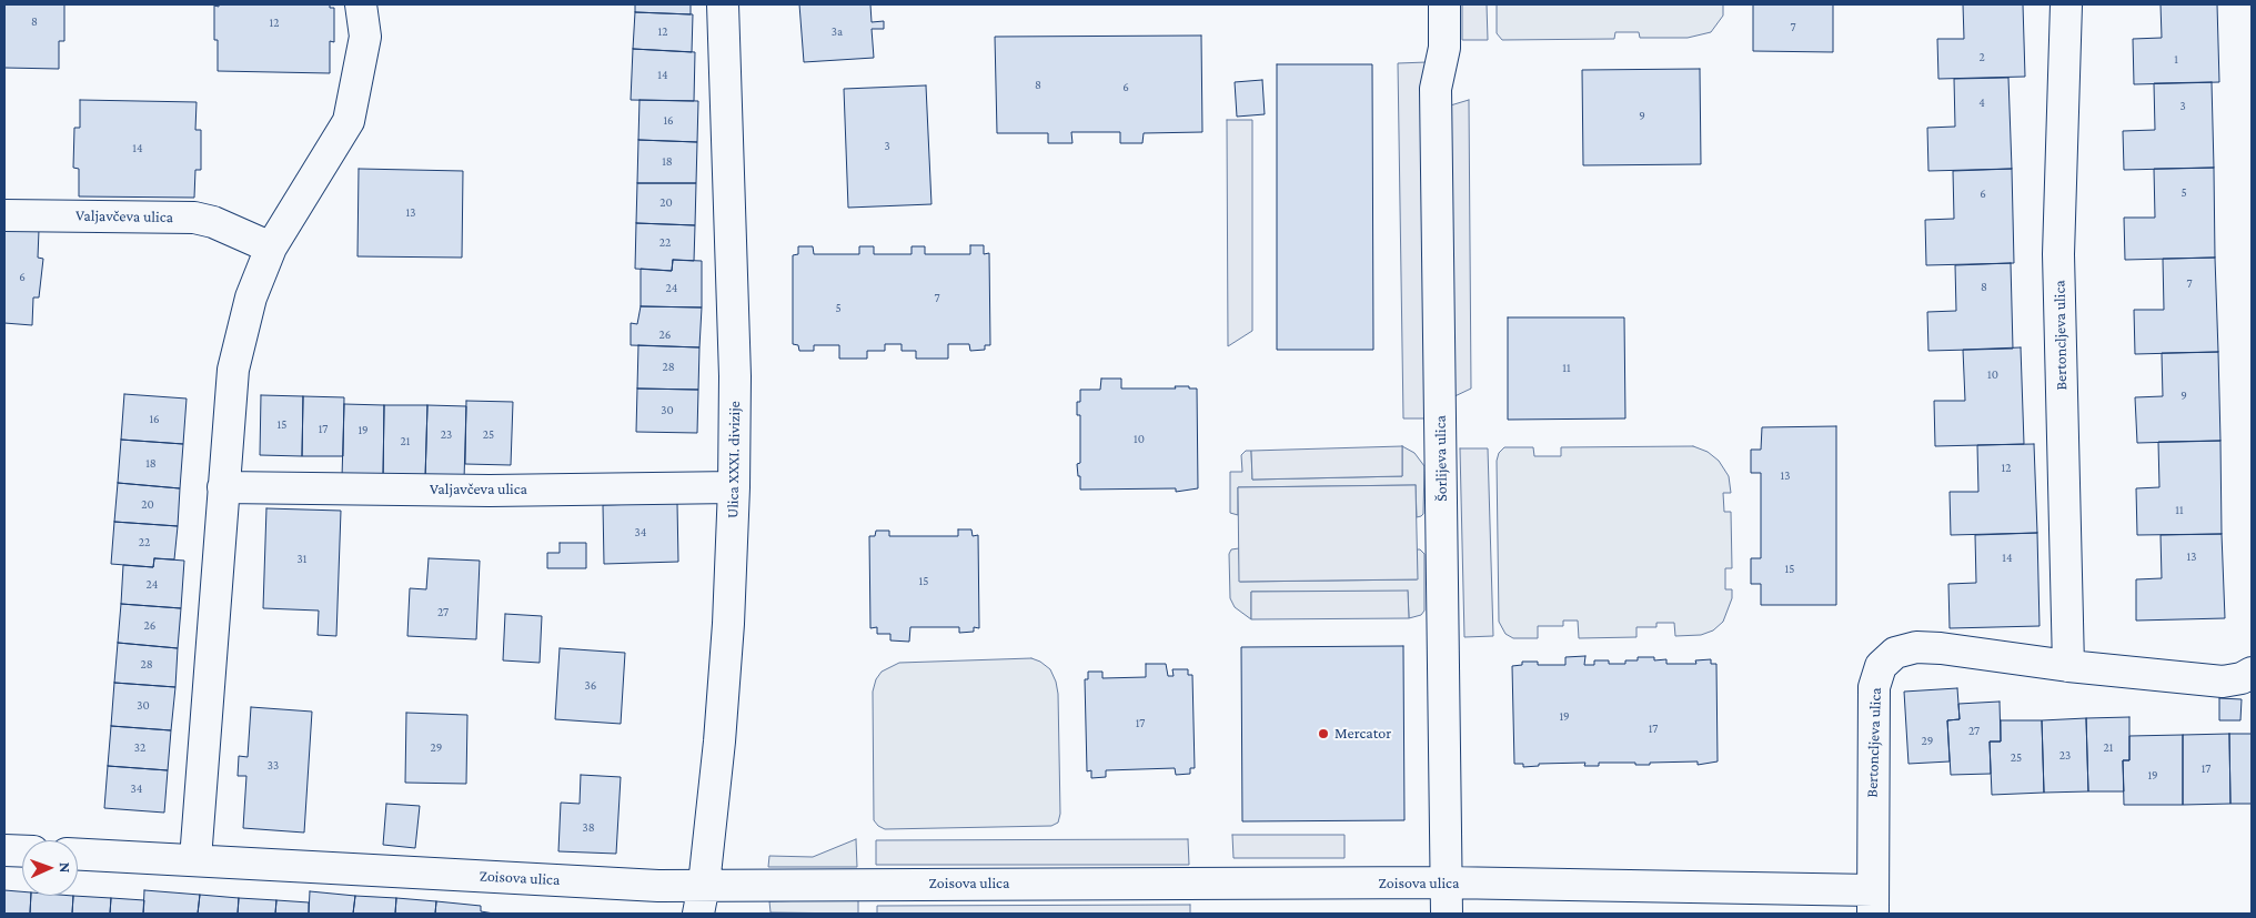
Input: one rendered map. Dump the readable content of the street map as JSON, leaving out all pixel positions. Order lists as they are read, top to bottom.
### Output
{
  "streets": {
    "street": [
      "Valjavčeva ulica",
      "Bertoncljeva ulica",
      "Šorlijeva ulica",
      "Ulica XXXI. divizije",
      "Zoisova ulica"
    ]
  },
  "crossings": [
    ["Valjavčeva ulica", "Ulica XXXI. divizije"],
    ["Bertoncljeva ulica", "Zoisova ulica"],
    ["Šorlijeva ulica", "Zoisova ulica"],
    ["Ulica XXXI. divizije", "Zoisova ulica"]
  ],
  "places": ["Mercator"],
  "house_numbers": [
    "8",
    "12",
    "7",
    "12",
    "3a",
    "2",
    "1",
    "14",
    "8",
    "6",
    "4",
    "3",
    "9",
    "16",
    "3",
    "14",
    "18",
    "5",
    "6",
    "20",
    "13",
    "22",
    "6",
    "7",
    "8",
    "24",
    "7",
    "5",
    "26",
    "28",
    "11",
    "10",
    "9",
    "30",
    "16",
    "15",
    "17",
    "19",
    "23",
    "25",
    "10",
    "21",
    "18",
    "12",
    "13",
    "20",
    "11",
    "34",
    "22",
    "13",
    "14",
    "31",
    "15",
    "15",
    "24",
    "27",
    "26",
    "28",
    "36",
    "30",
    "19",
    "17",
    "17",
    "27",
    "29",
    "32",
    "29",
    "21",
    "23",
    "25",
    "33",
    "17",
    "19",
    "34",
    "38"
  ],
  "north": "right"
}
